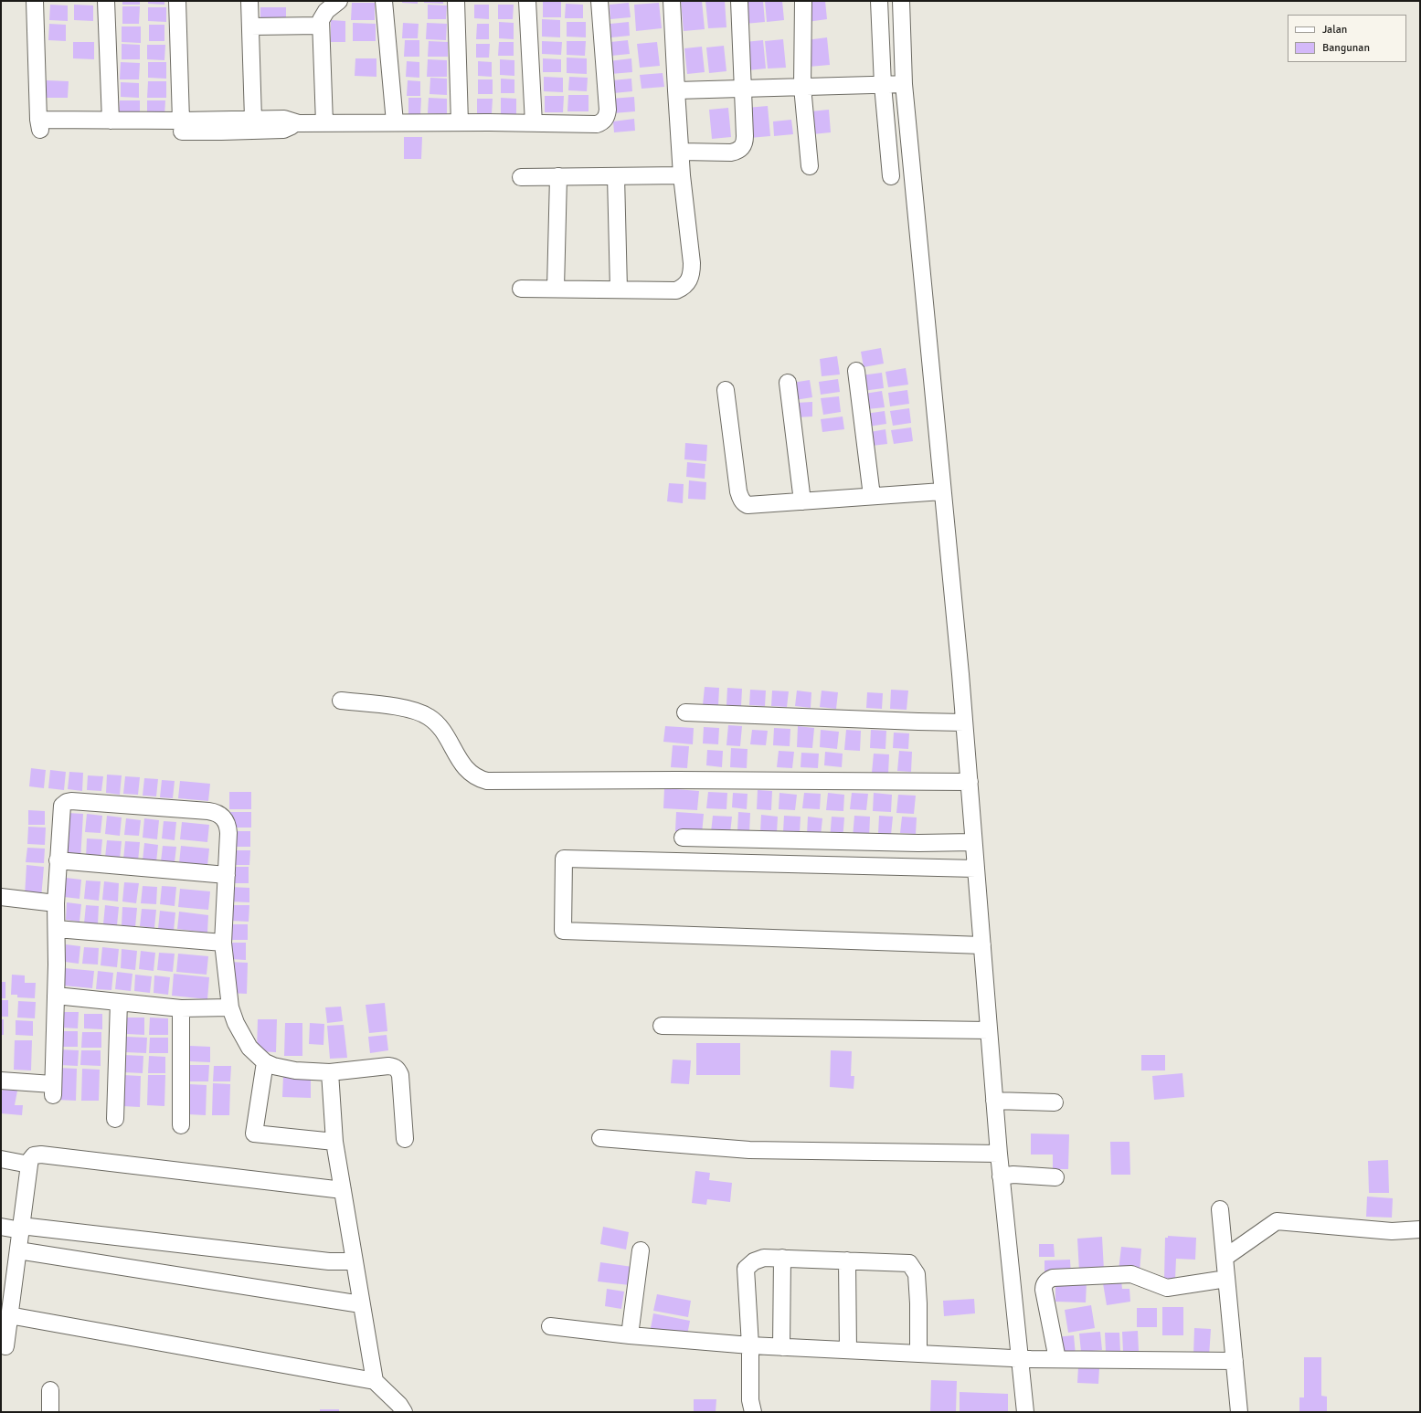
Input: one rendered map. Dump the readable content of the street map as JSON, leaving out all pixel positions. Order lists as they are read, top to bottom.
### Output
{
  "legend": ["Jalan", "Bangunan"]
}
